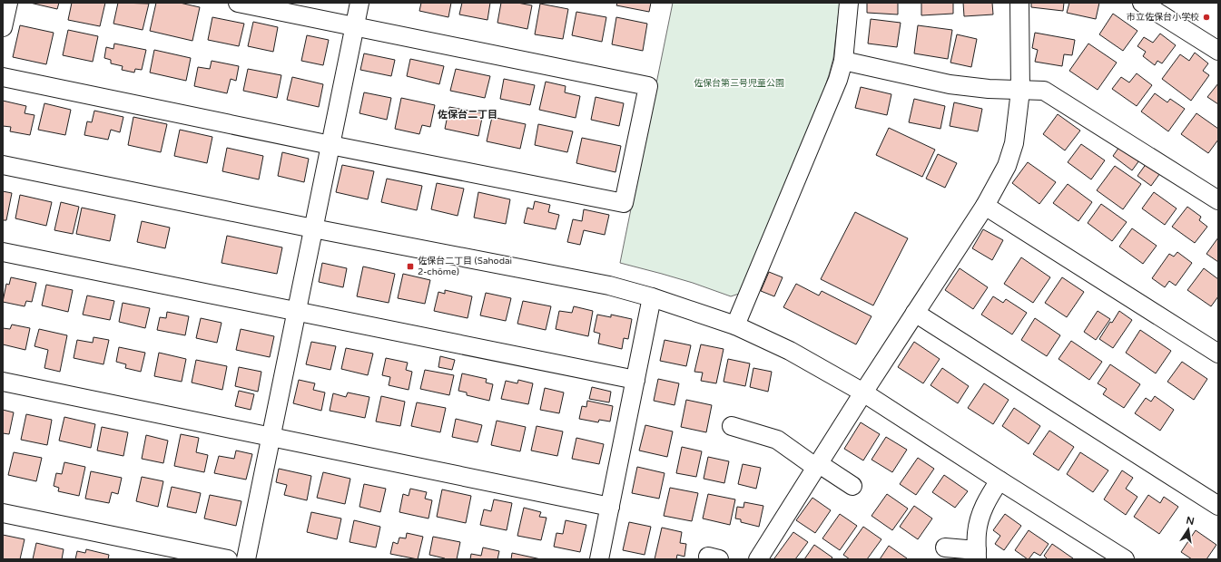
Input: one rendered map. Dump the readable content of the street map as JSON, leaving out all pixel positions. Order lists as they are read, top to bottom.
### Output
{
  "districts": ["佐保台二丁目"],
  "parks": ["佐保台第三号児童公園"],
  "places": {
    "other": ["市立佐保台小学校"],
    "transit": ["佐保台二丁目 (Sahodai 2-chōme)"]
  },
  "north": "top"
}
